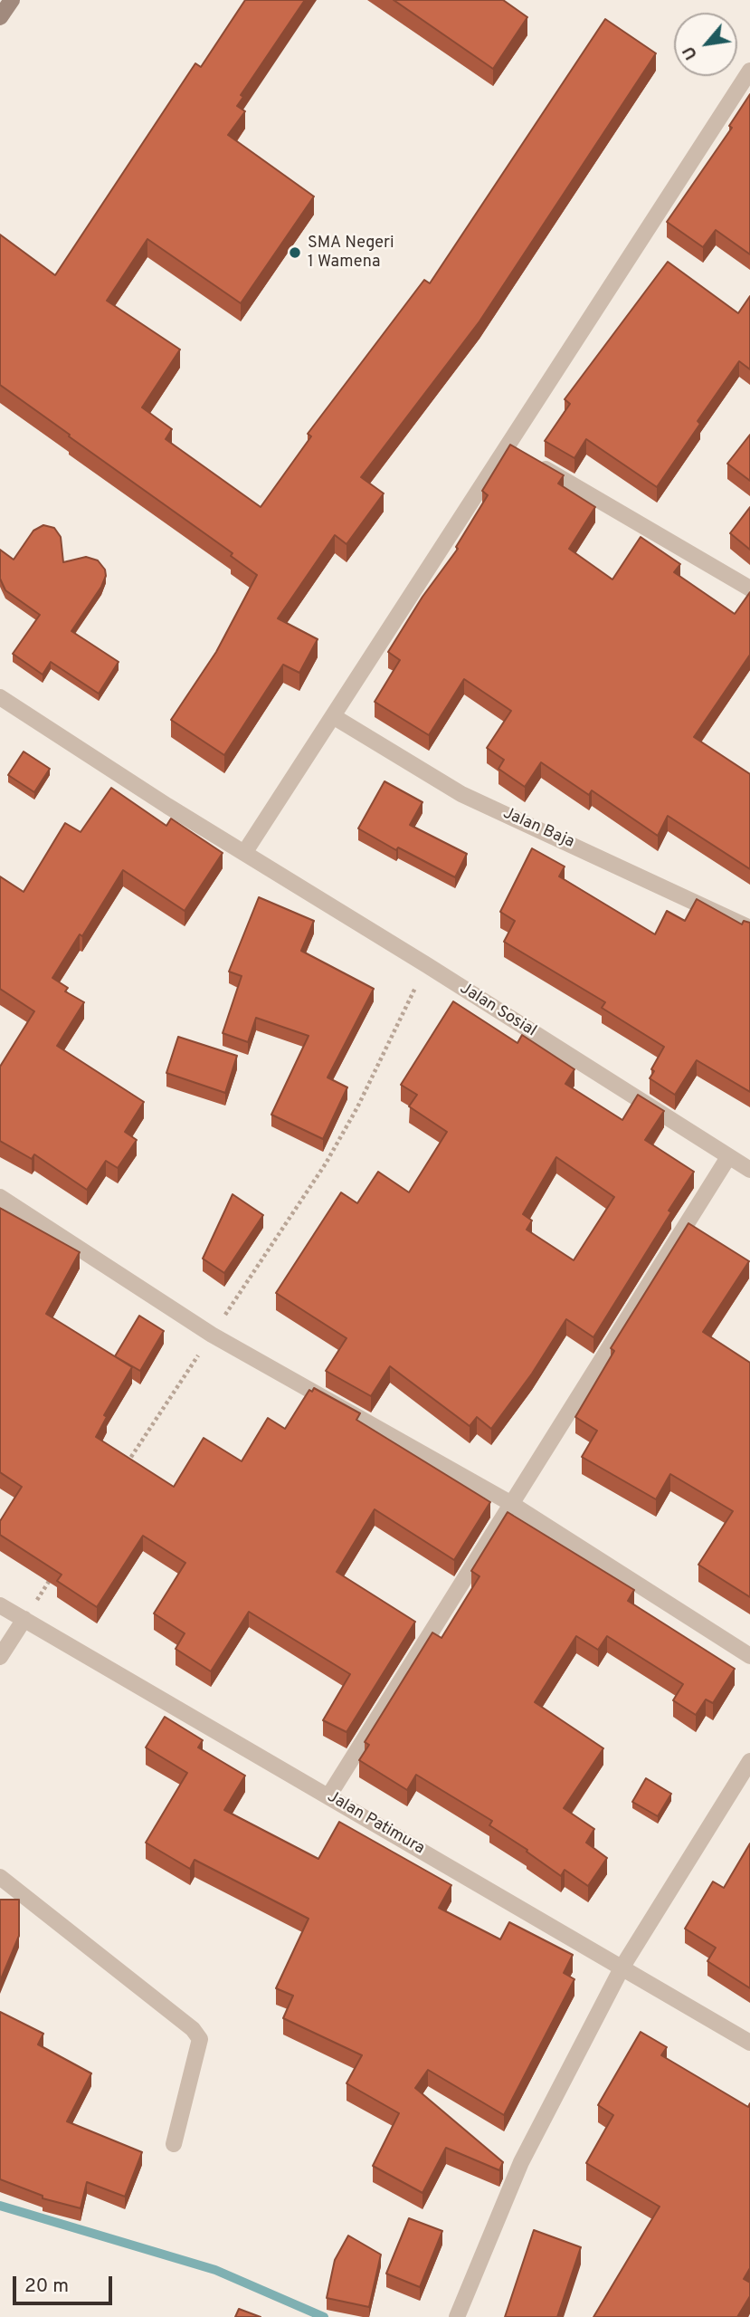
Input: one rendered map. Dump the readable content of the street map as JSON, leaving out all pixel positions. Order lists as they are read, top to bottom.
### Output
{
  "streets": {
    "street": ["Jalan Baja", "Jalan Sosial", "Jalan Patimura"]
  },
  "places": ["SMA Negeri 1 Wamena"],
  "scale_bar": "20 m",
  "north": "bottom left"
}
